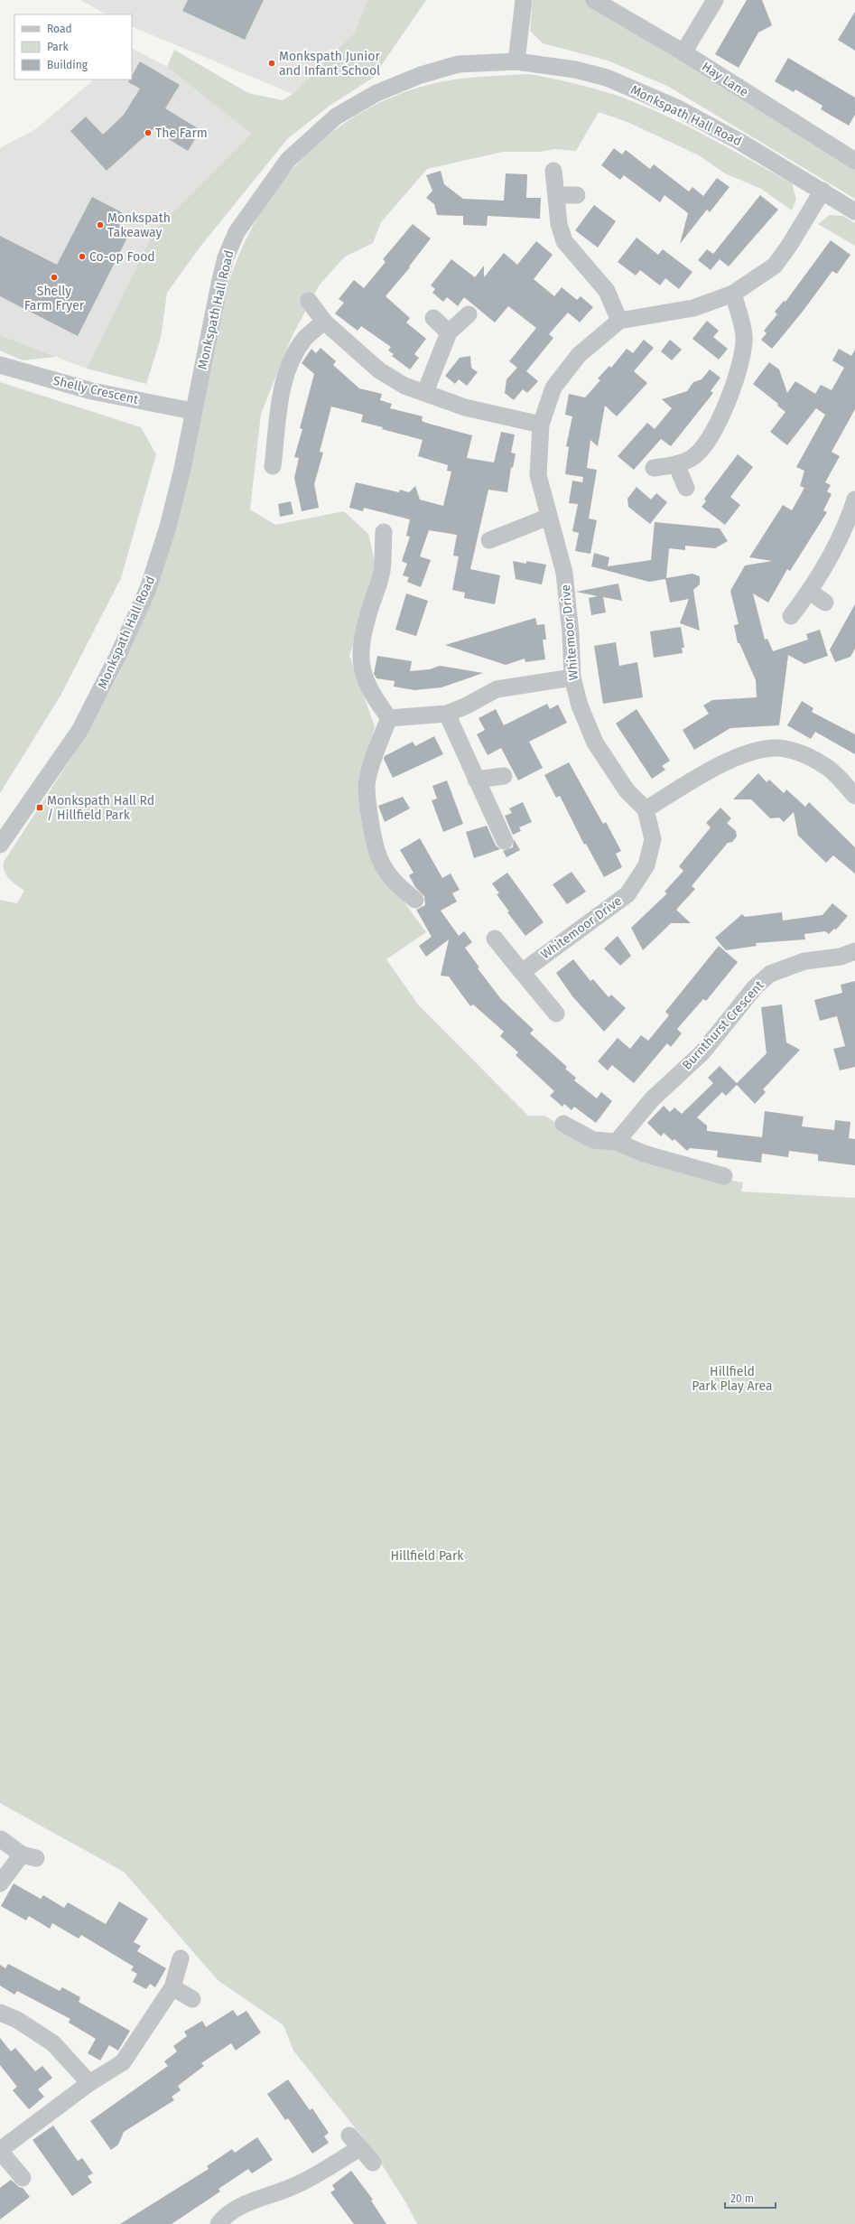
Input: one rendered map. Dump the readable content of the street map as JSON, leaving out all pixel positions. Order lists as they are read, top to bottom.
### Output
{
  "streets": {
    "street": [
      "Hay Lane",
      "Monkspath Hall Road",
      "Shelly Crescent",
      "Whitemoor Drive",
      "Burnthurst Crescent"
    ]
  },
  "crossings": [
    ["Monkspath Hall Road", "Shelly Crescent"]
  ],
  "parks": ["Hillfield Park Play Area", "Hillfield Park"],
  "places": {
    "other": [
      "Monkspath Junior and Infant School",
      "The Farm",
      "Monkspath Takeaway",
      "Co-op Food",
      "Shelly Farm Fryer"
    ],
    "transit": ["Monkspath Hall Rd / Hillfield Park"]
  },
  "legend": ["Road", "Park", "Building"],
  "scale_bar": "20 m"
}
